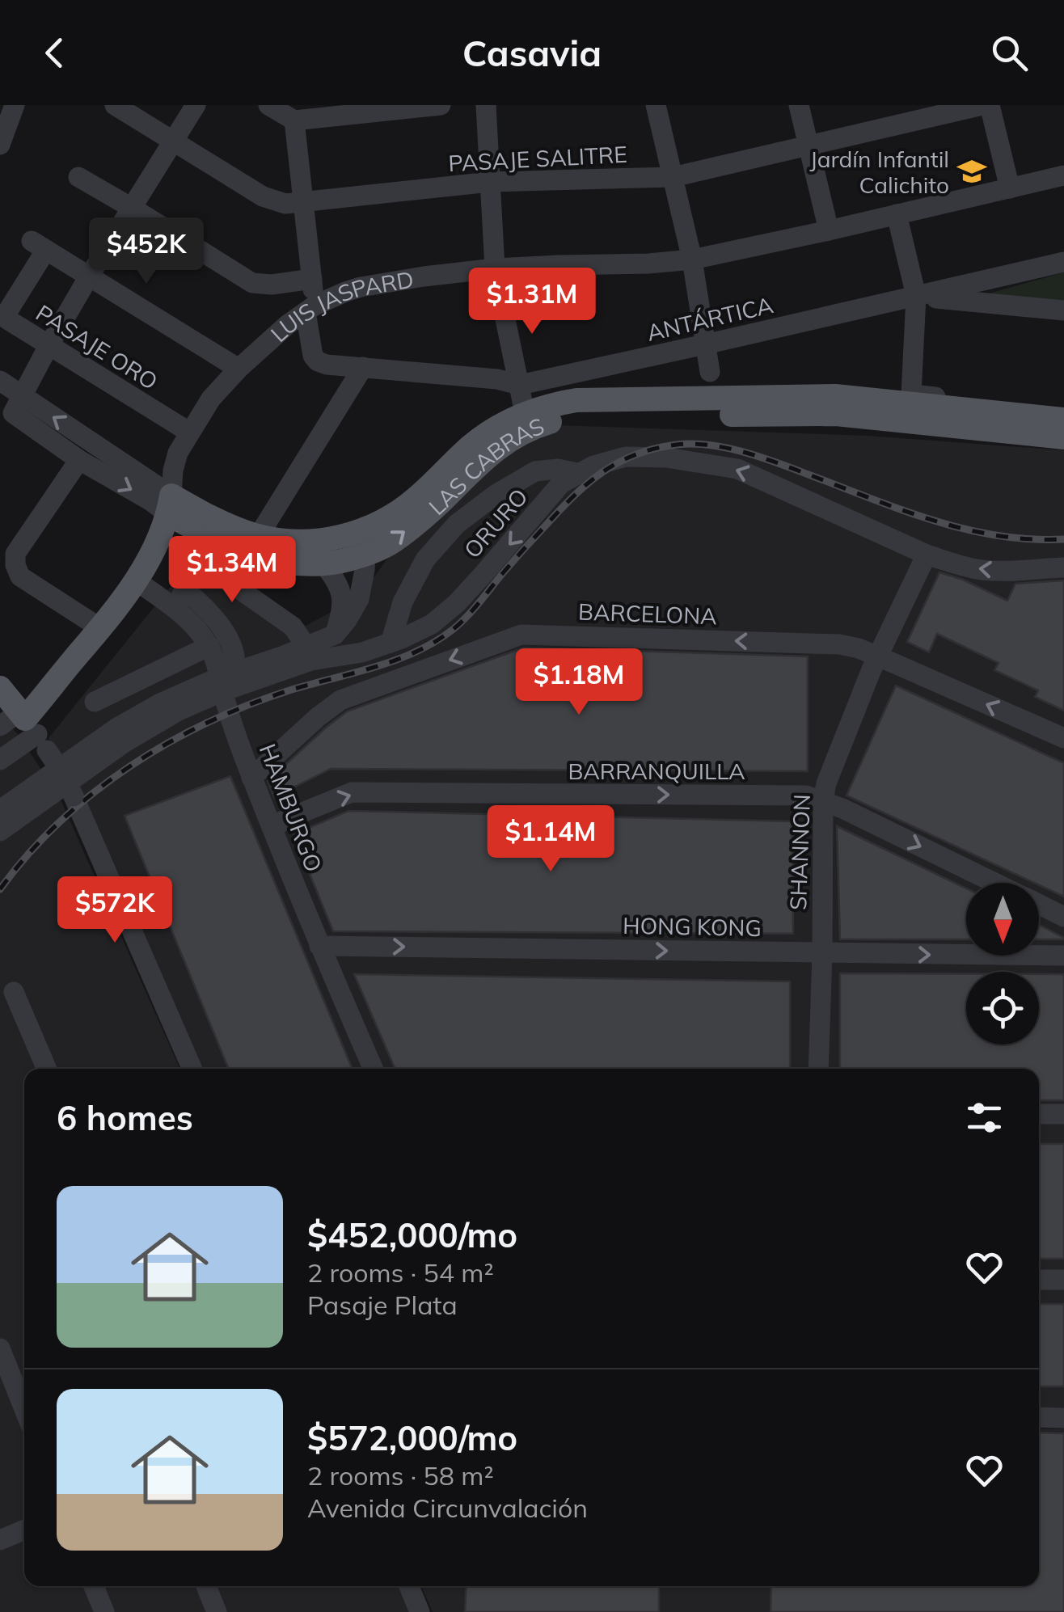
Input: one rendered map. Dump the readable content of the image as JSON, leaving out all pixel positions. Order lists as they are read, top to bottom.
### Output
{
  "streets": {
    "main road": ["LUIS JASPARD", "LAS CABRAS"],
    "street": [
      "PASAJE SALITRE",
      "ANTÁRTICA",
      "PASAJE ORO",
      "ORURO",
      "BARCELONA",
      "BARRANQUILLA",
      "HAMBURGO",
      "SHANNON",
      "HONG KONG"
    ]
  },
  "crossings": [
    ["LUIS JASPARD", "ANTÁRTICA"],
    ["LUIS JASPARD", "PASAJE ORO"],
    ["LUIS JASPARD", "LAS CABRAS"],
    ["LUIS JASPARD", "HAMBURGO"],
    ["ORURO", "HAMBURGO"],
    ["ORURO", "SHANNON"],
    ["BARCELONA", "HAMBURGO"],
    ["BARCELONA", "SHANNON"],
    ["BARRANQUILLA", "HAMBURGO"],
    ["BARRANQUILLA", "SHANNON"],
    ["HAMBURGO", "HONG KONG"],
    ["SHANNON", "HONG KONG"]
  ],
  "one_way": [
    "ORURO",
    "BARCELONA",
    "BARRANQUILLA",
    "HONG KONG"
  ],
  "places": {
    "school or university": ["Jardín Infantil Calichito"]
  },
  "north": "bottom",
  "page": {
    "header": "Casavia",
    "price": [
      "$452K",
      "$1.31M",
      "$1.34M",
      "$1.18M",
      "$1.14M",
      "$572K"
    ],
    "heading": "6 homes",
    "list": [
      {
        "name": "$452,000/mo",
        "note": "2 rooms · 54 m² · Pasaje Plata"
      },
      {
        "name": "$572,000/mo",
        "note": "2 rooms · 58 m² · Avenida Circunvalación"
      }
    ]
  }
}
